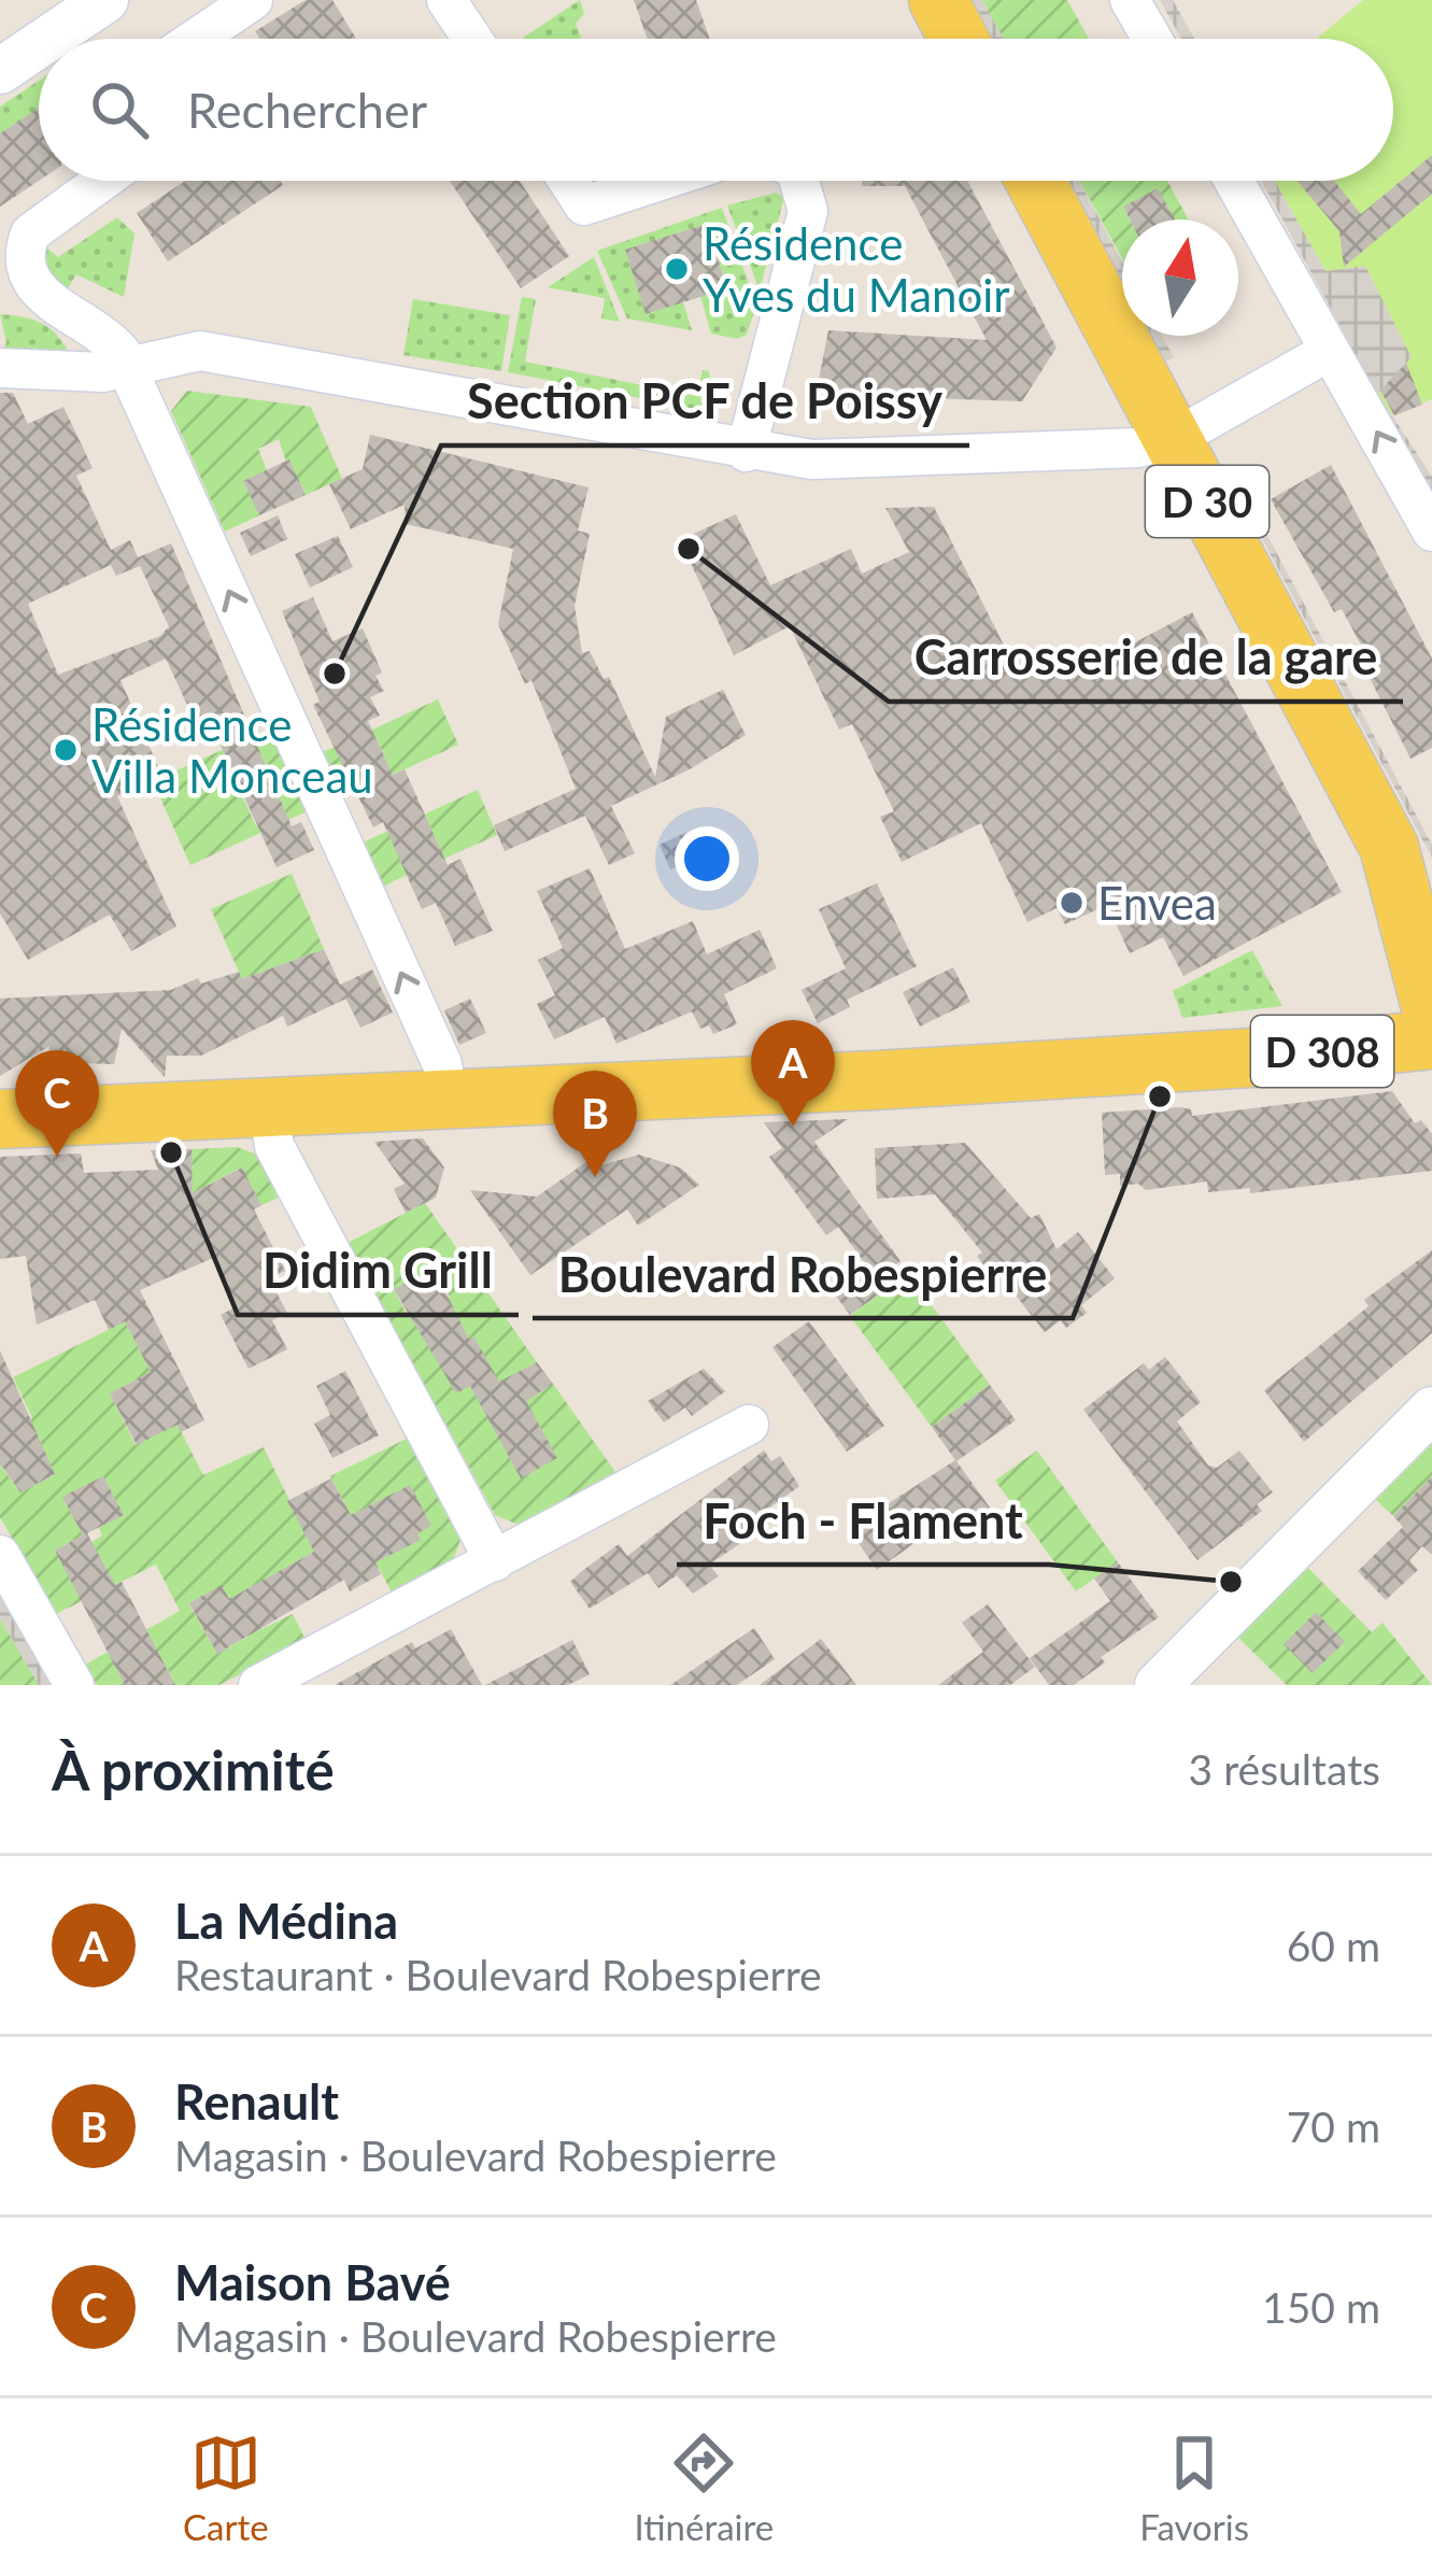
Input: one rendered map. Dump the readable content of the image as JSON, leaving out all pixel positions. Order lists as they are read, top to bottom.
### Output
{
  "streets": {
    "main road": ["D 30", "D 308"]
  },
  "crossings": [
    ["D 30", "D 308"]
  ],
  "places": [
    "Résidence Yves du Manoir",
    "Carrosserie de la gare",
    "Section PCF de Poissy",
    "Résidence Villa Monceau",
    "Envea",
    "Boulevard Robespierre",
    "Didim Grill",
    "Foch - Flament"
  ],
  "north": "top",
  "page": {
    "search": "Rechercher",
    "pins": ["A", "C", "B"],
    "heading": ["À proximité", "3 résultats"],
    "list": [
      {
        "mark": "A",
        "name": "La Médina",
        "note": "Restaurant · Boulevard Robespierre",
        "value": "60 m"
      },
      {
        "mark": "B",
        "name": "Renault",
        "note": "Magasin · Boulevard Robespierre",
        "value": "70 m"
      },
      {
        "mark": "C",
        "name": "Maison Bavé",
        "note": "Magasin · Boulevard Robespierre",
        "value": "150 m"
      }
    ],
    "nav": ["Carte", "Itinéraire", "Favoris"]
  }
}
